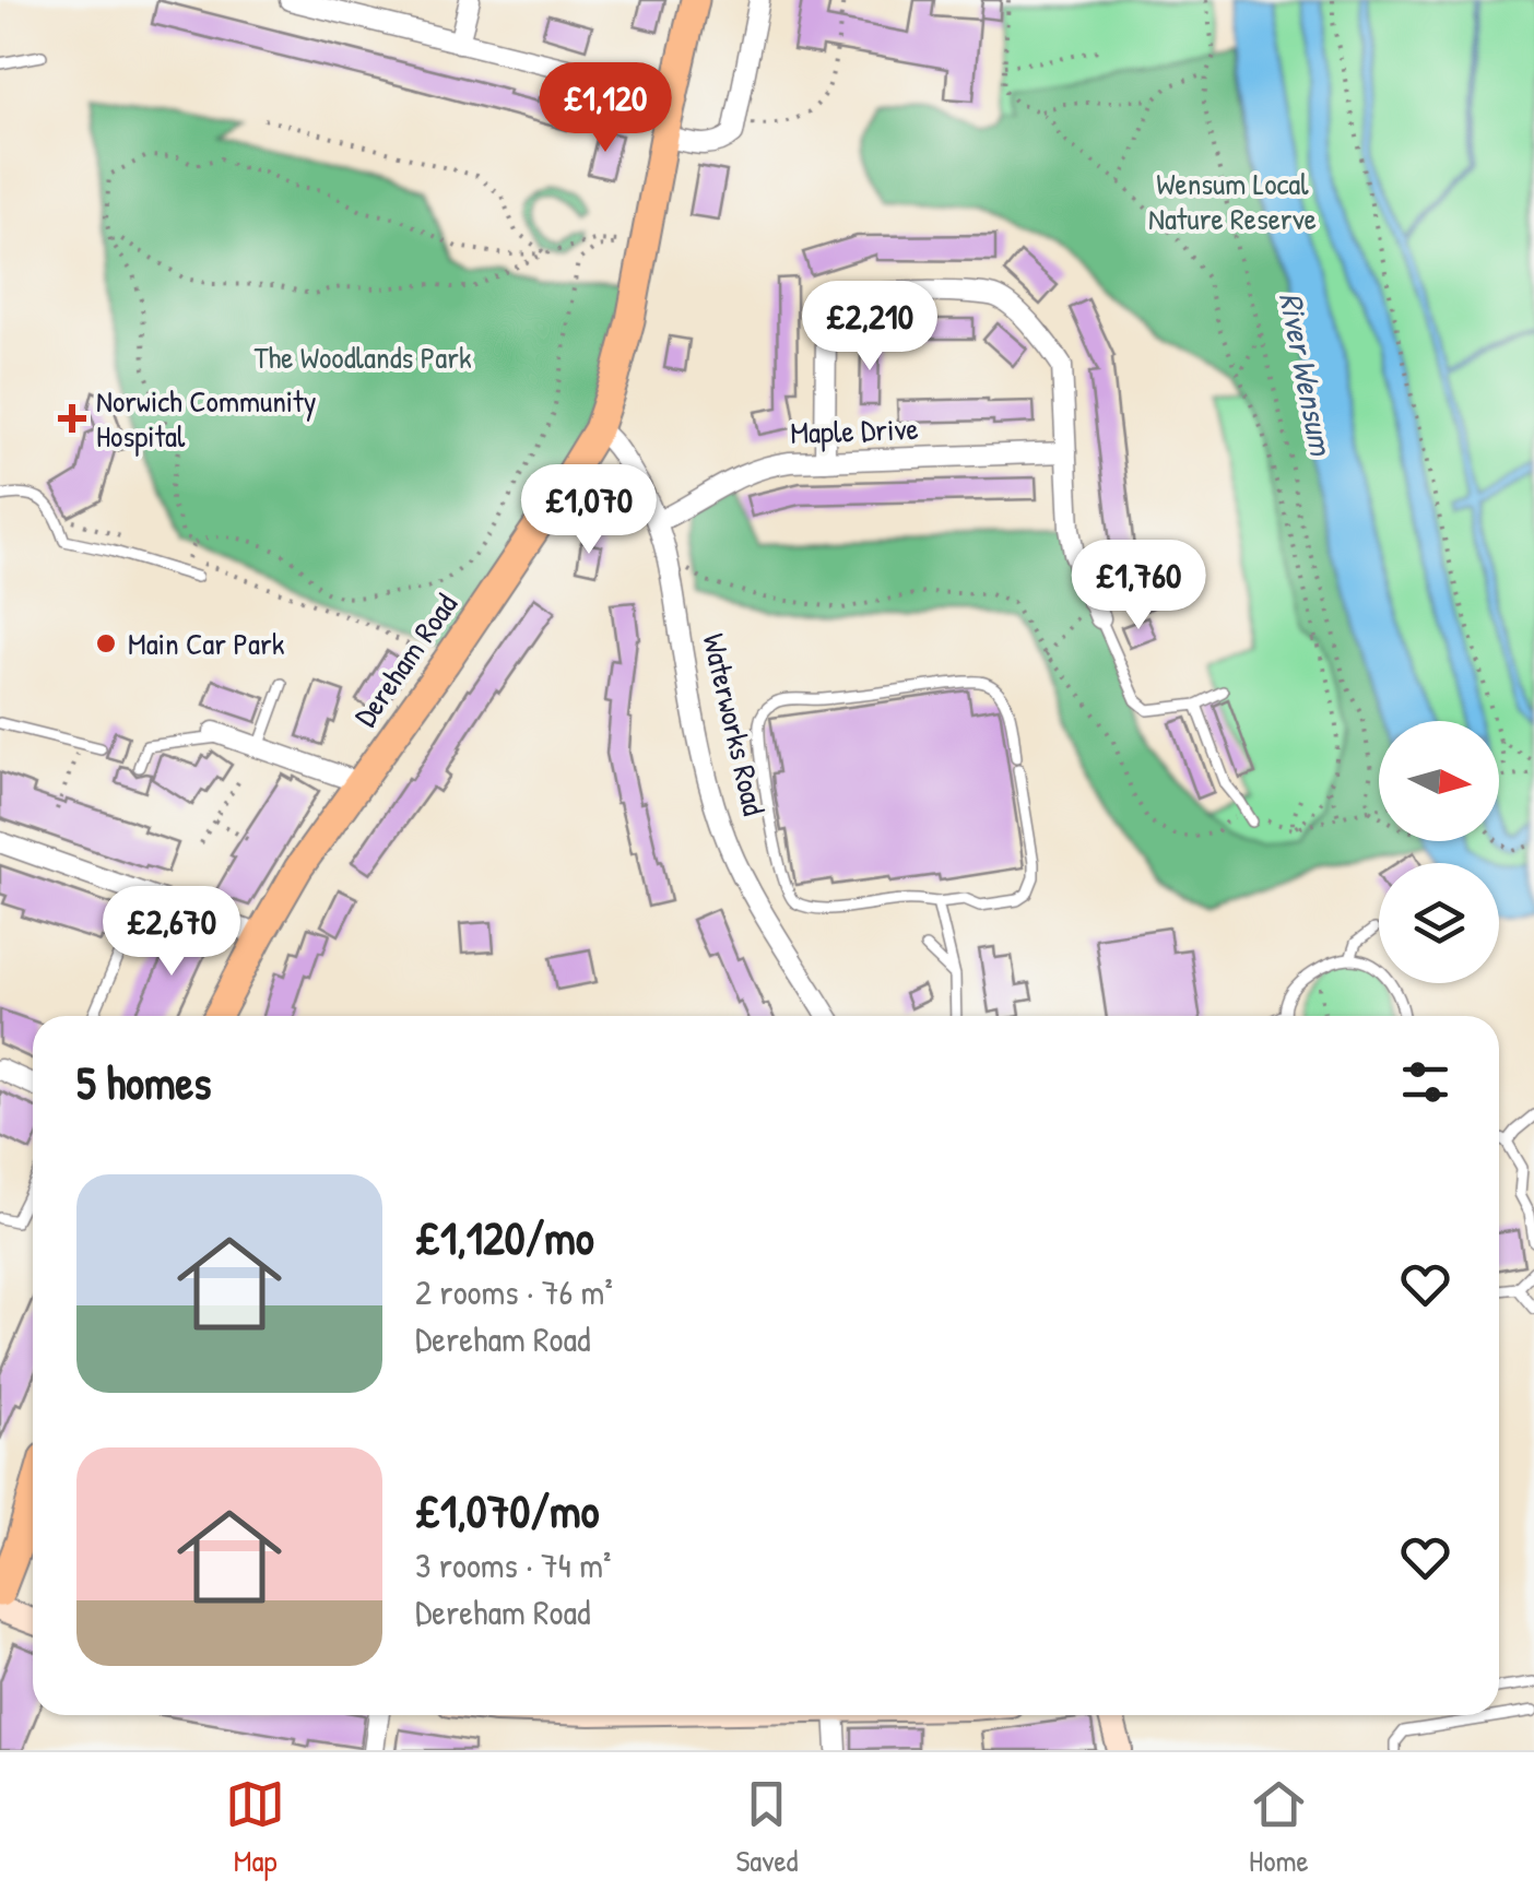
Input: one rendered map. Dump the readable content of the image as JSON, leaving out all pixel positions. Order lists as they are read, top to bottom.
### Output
{
  "streets": {
    "main road": ["Dereham Road"],
    "street": ["Maple Drive", "Waterworks Road"]
  },
  "crossings": [
    ["Maple Drive", "Waterworks Road"],
    ["Dereham Road", "Waterworks Road"]
  ],
  "water": ["River Wensum"],
  "parks": ["Wensum Local Nature Reserve", "The Woodlands Park"],
  "places": {
    "health": ["Norwich Community Hospital"],
    "other": ["Main Car Park"]
  },
  "north": "right",
  "page": {
    "price": [
      "£1,120",
      "£2,210",
      "£1,070",
      "£1,760",
      "£2,670"
    ],
    "heading": "5 homes",
    "list": [
      {
        "name": "£1,120/mo",
        "note": "2 rooms · 76 m² · Dereham Road"
      },
      {
        "name": "£1,070/mo",
        "note": "3 rooms · 74 m² · Dereham Road"
      }
    ],
    "tabs": ["Map", "Saved", "Home"]
  }
}
